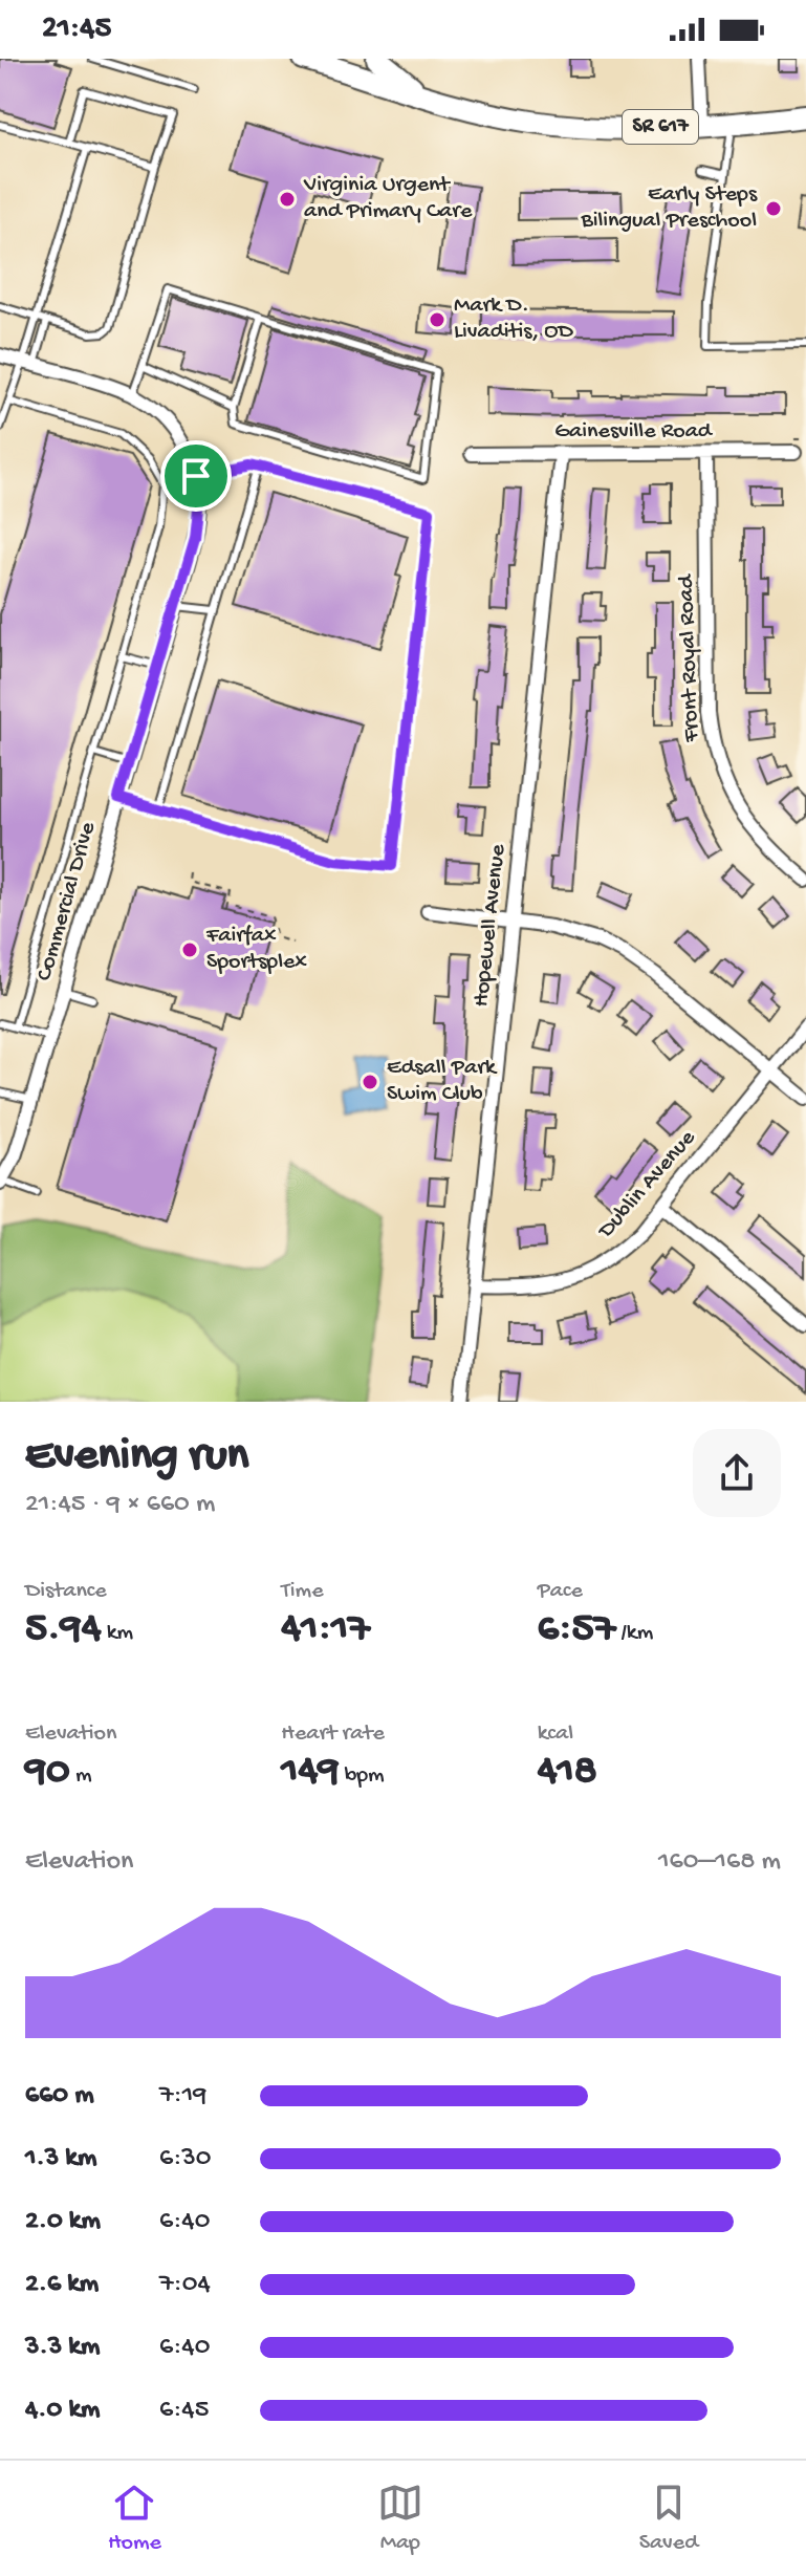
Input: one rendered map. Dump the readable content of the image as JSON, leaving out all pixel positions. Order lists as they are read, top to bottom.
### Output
{
  "streets": {
    "main road": ["SR 617"],
    "street": [
      "Gainesville Road",
      "Front Royal Road",
      "Commercial Drive",
      "Hopewell Avenue",
      "Dublin Avenue"
    ]
  },
  "crossings": [
    ["Gainesville Road", "Front Royal Road"],
    ["Gainesville Road", "Hopewell Avenue"],
    ["Hopewell Avenue", "Dublin Avenue"]
  ],
  "places": [
    "Virginia Urgent and Primary Care",
    "Early Steps Bilingual Preschool",
    "Mark D. Livaditis, OD",
    "Fairfax Sportsplex",
    "Edsall Park Swim Club"
  ],
  "page": {
    "status": "21:45",
    "heading": ["Evening run", "21:45 · 9 × 660 m"],
    "stats": [
      ["Distance", "5.94 km"],
      ["Time", "41:17"],
      ["Pace", "6:57 /km"],
      ["Elevation", "90 m"],
      ["Heart rate", "149 bpm"],
      ["kcal", "418"]
    ],
    "chart": ["Elevation", "160–168 m"],
    "list": [
      {
        "name": "660 m",
        "note": "7:19"
      },
      {
        "name": "1.3 km",
        "note": "6:30"
      },
      {
        "name": "2.0 km",
        "note": "6:40"
      },
      {
        "name": "2.6 km",
        "note": "7:04"
      },
      {
        "name": "3.3 km",
        "note": "6:40"
      },
      {
        "name": "4.0 km",
        "note": "6:45"
      }
    ],
    "tabs": ["Home", "Map", "Saved"]
  }
}
